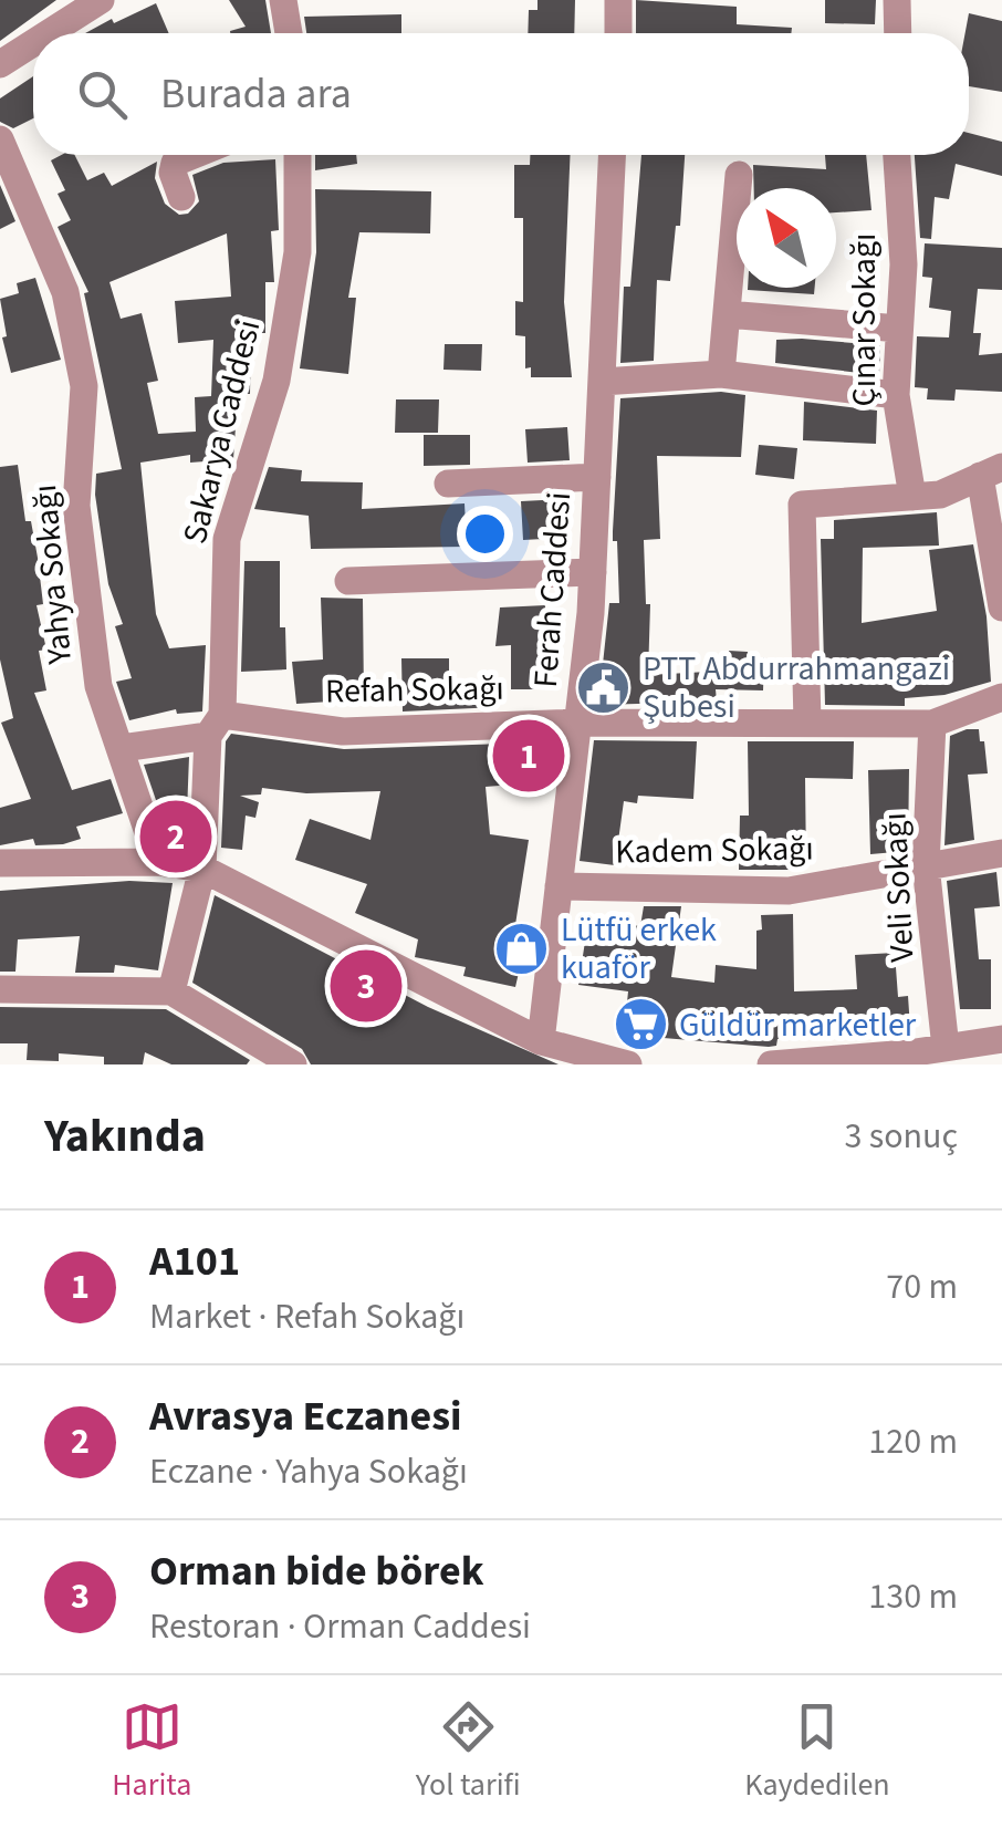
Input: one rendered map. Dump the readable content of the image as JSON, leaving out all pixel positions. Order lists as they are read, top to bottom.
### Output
{
  "streets": {
    "street": [
      "Çınar Sokağı",
      "Sakarya Caddesi",
      "Yahya Sokağı",
      "Ferah Caddesi",
      "Refah Sokağı",
      "Kadem Sokağı",
      "Veli Sokağı"
    ]
  },
  "crossings": [
    ["Sakarya Caddesi", "Refah Sokağı"],
    ["Ferah Caddesi", "Refah Sokağı"],
    ["Ferah Caddesi", "Kadem Sokağı"],
    ["Refah Sokağı", "Veli Sokağı"],
    ["Kadem Sokağı", "Veli Sokağı"]
  ],
  "places": {
    "public building": ["PTT Abdurrahmangazi Şubesi"],
    "shop": ["Lütfü erkek kuaför"],
    "supermarket": ["Güldür marketler"]
  },
  "north": "top left",
  "page": {
    "search": "Burada ara",
    "pins": ["1", "2", "3"],
    "heading": ["Yakında", "3 sonuç"],
    "list": [
      {
        "mark": "1",
        "name": "A101",
        "note": "Market · Refah Sokağı",
        "value": "70 m"
      },
      {
        "mark": "2",
        "name": "Avrasya Eczanesi",
        "note": "Eczane · Yahya Sokağı",
        "value": "120 m"
      },
      {
        "mark": "3",
        "name": "Orman bide börek",
        "note": "Restoran · Orman Caddesi",
        "value": "130 m"
      }
    ],
    "nav": ["Harita", "Yol tarifi", "Kaydedilen"]
  }
}
